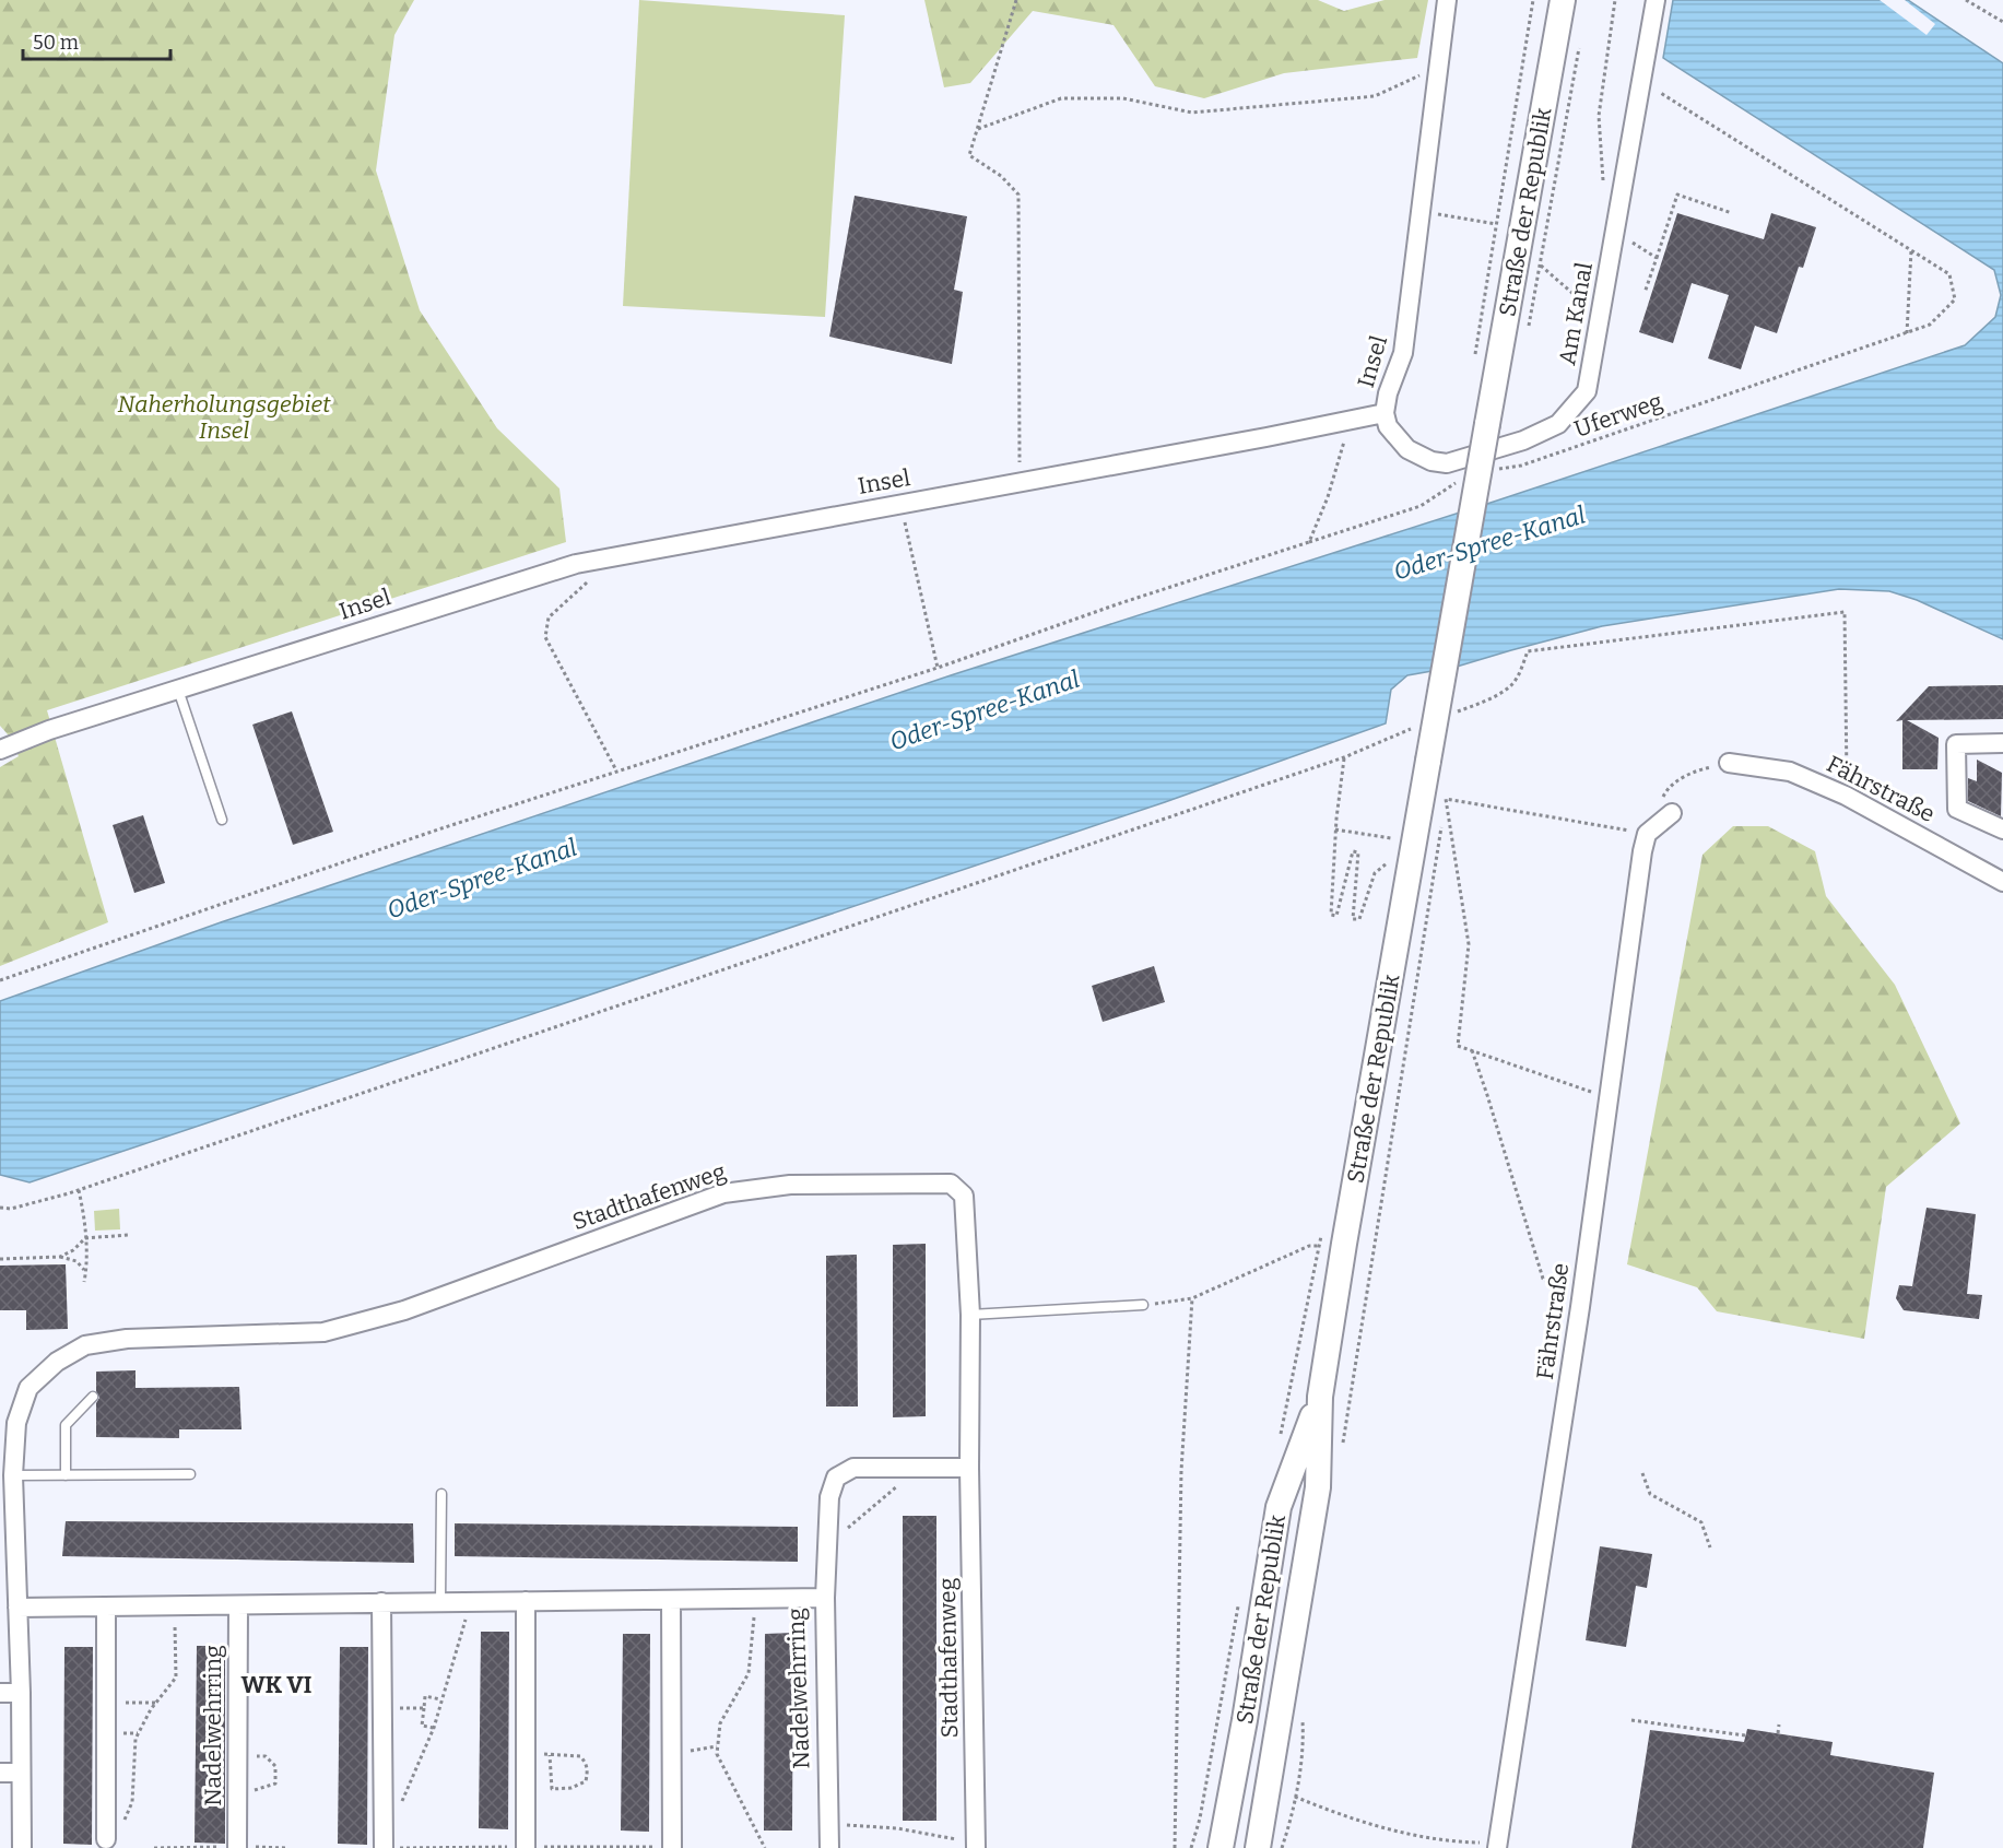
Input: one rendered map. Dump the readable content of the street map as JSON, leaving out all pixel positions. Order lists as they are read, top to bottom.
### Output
{
  "streets": {
    "main road": ["Straße der Republik"],
    "street": [
      "Am Kanal",
      "Insel",
      "Fährstraße",
      "Stadthafenweg",
      "Nadelwehrring"
    ],
    "path": ["Uferweg"]
  },
  "crossings": [
    ["Am Kanal", "Insel"],
    ["Am Kanal", "Uferweg"],
    ["Stadthafenweg", "Nadelwehrring"]
  ],
  "districts": ["WK VI"],
  "water": ["Oder-Spree-Kanal"],
  "parks": ["Naherholungsgebiet Insel"],
  "scale_bar": "50 m"
}
